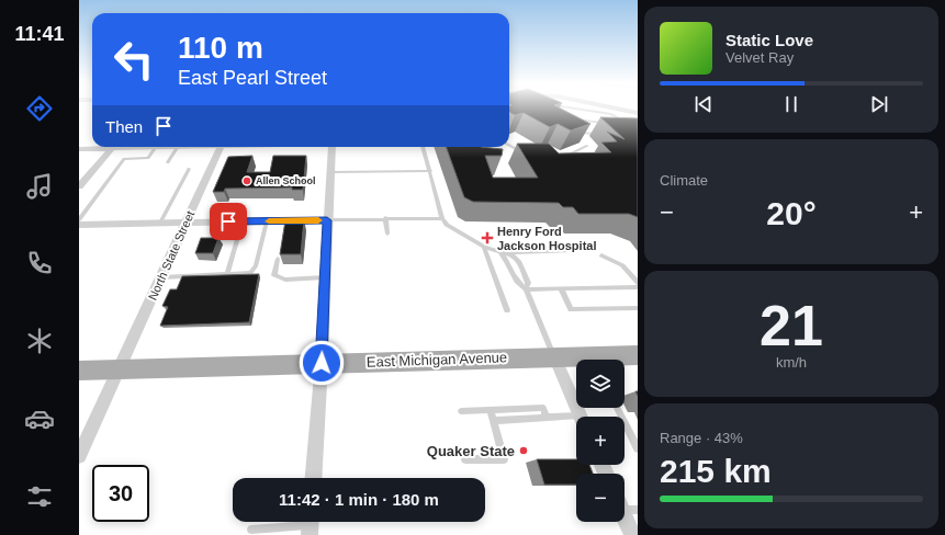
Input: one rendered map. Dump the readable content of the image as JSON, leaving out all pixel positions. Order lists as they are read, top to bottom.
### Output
{
  "streets": {
    "main road": ["East Michigan Avenue"],
    "street": ["North State Street"]
  },
  "crossings": [
    ["North State Street", "East Michigan Avenue"]
  ],
  "places": {
    "other": ["Allen School", "Quaker State"],
    "health": ["Henry Ford Jackson Hospital"]
  },
  "page": {
    "tabs": "11:41",
    "turn": ["110 m", "East Pearl Street"],
    "song": ["Static Love", "Velvet Ray"],
    "then": "Then",
    "tile": [
      "Climate",
      ["21", "km/h"],
      ["Range · 43%", "215 km"]
    ],
    "heat": ["−", "20°", "+"],
    "map_buttons": ["+", "−"],
    "limit": "30",
    "trip": "11:42 · 1 min · 180 m"
  }
}
